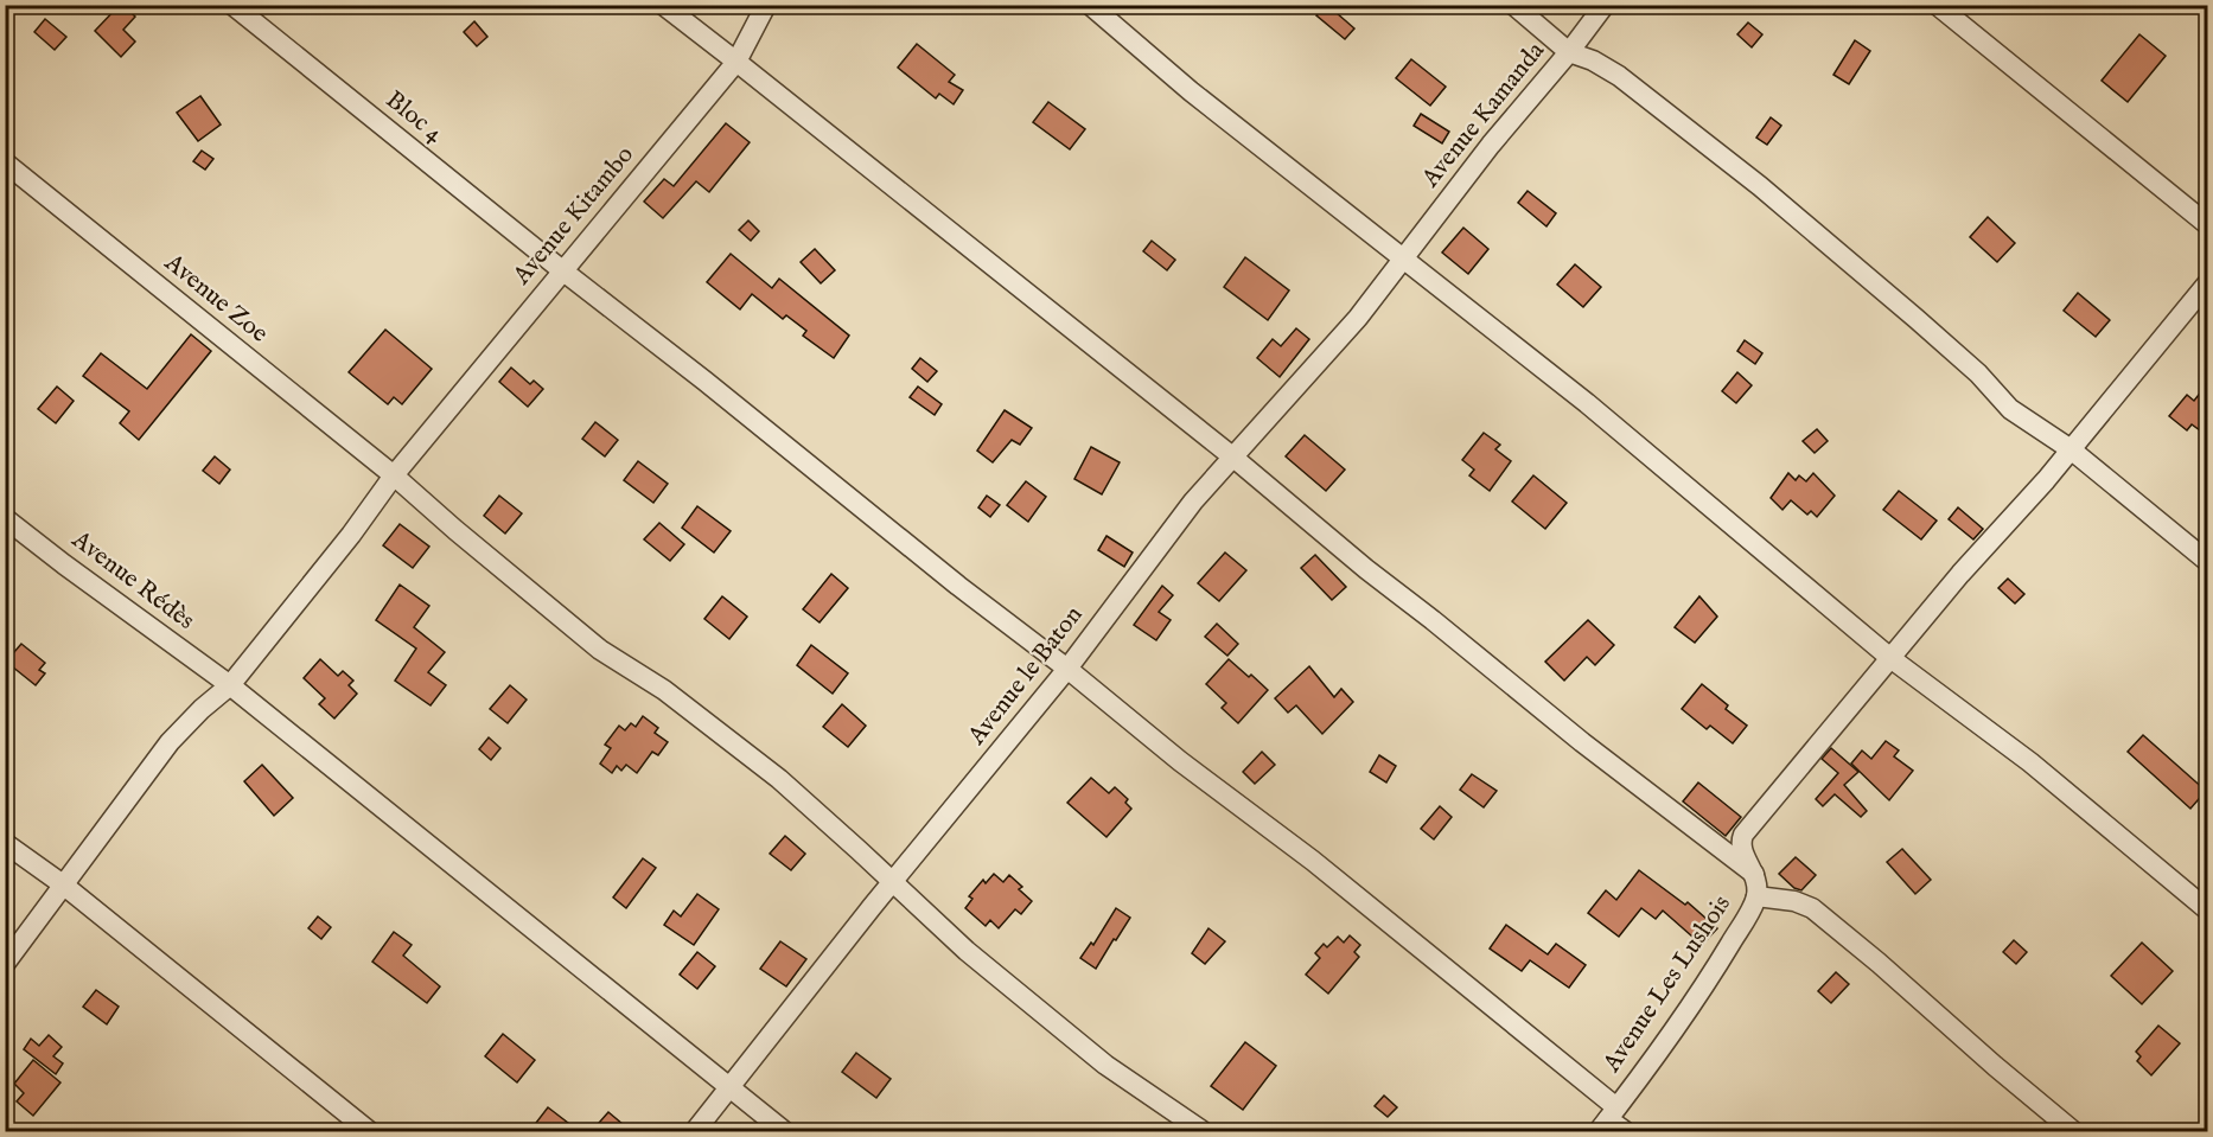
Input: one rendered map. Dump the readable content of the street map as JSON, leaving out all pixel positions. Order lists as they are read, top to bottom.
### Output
{
  "streets": {
    "street": [
      "Avenue Kamanda",
      "Bloc 4",
      "Avenue Kitambo",
      "Avenue Zoe",
      "Avenue Rédès",
      "Avenue le Baton",
      "Avenue Les Lushois"
    ]
  },
  "crossings": [
    ["Avenue Kamanda", "Avenue le Baton"],
    ["Bloc 4", "Avenue Kitambo"],
    ["Bloc 4", "Avenue le Baton"],
    ["Bloc 4", "Avenue Les Lushois"],
    ["Avenue Kitambo", "Avenue Zoe"],
    ["Avenue Kitambo", "Avenue Rédès"],
    ["Avenue Zoe", "Avenue le Baton"],
    ["Avenue Rédès", "Avenue le Baton"]
  ]
}
